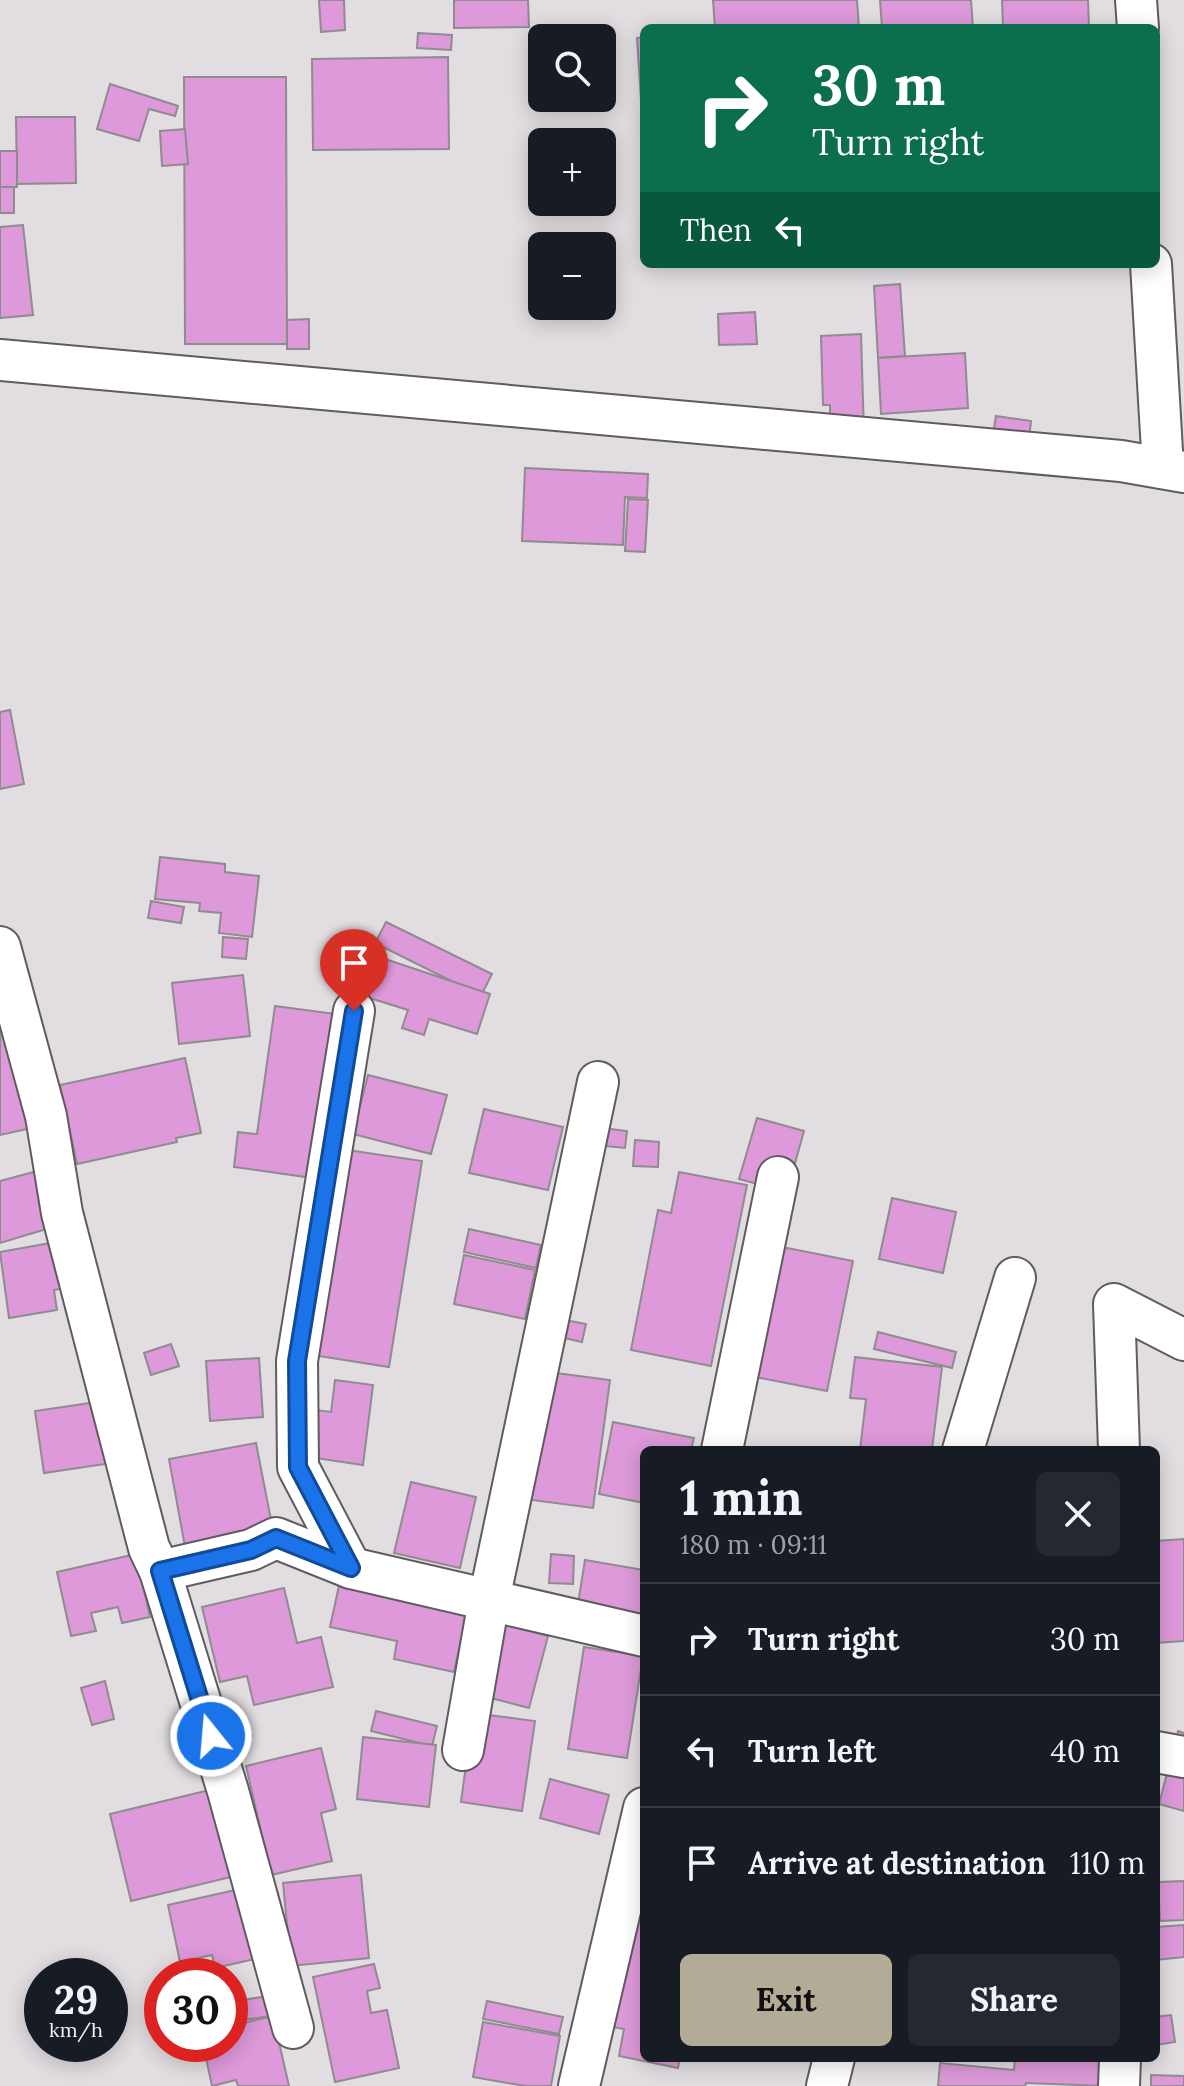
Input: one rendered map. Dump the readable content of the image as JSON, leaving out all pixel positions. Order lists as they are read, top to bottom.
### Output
{
  "page": {
    "map_buttons": ["+", "−"],
    "turn": ["30 m", "Turn right"],
    "then": "Then",
    "heading": ["1 min", "180 m · 09:11"],
    "list": [
      {
        "name": "Turn right",
        "value": "30 m"
      },
      {
        "name": "Turn left",
        "value": "40 m"
      },
      {
        "name": "Arrive at destination",
        "value": "110 m"
      }
    ],
    "buttons": ["Exit", "Share"],
    "speed": "29 km/h",
    "limit": "30"
  }
}
